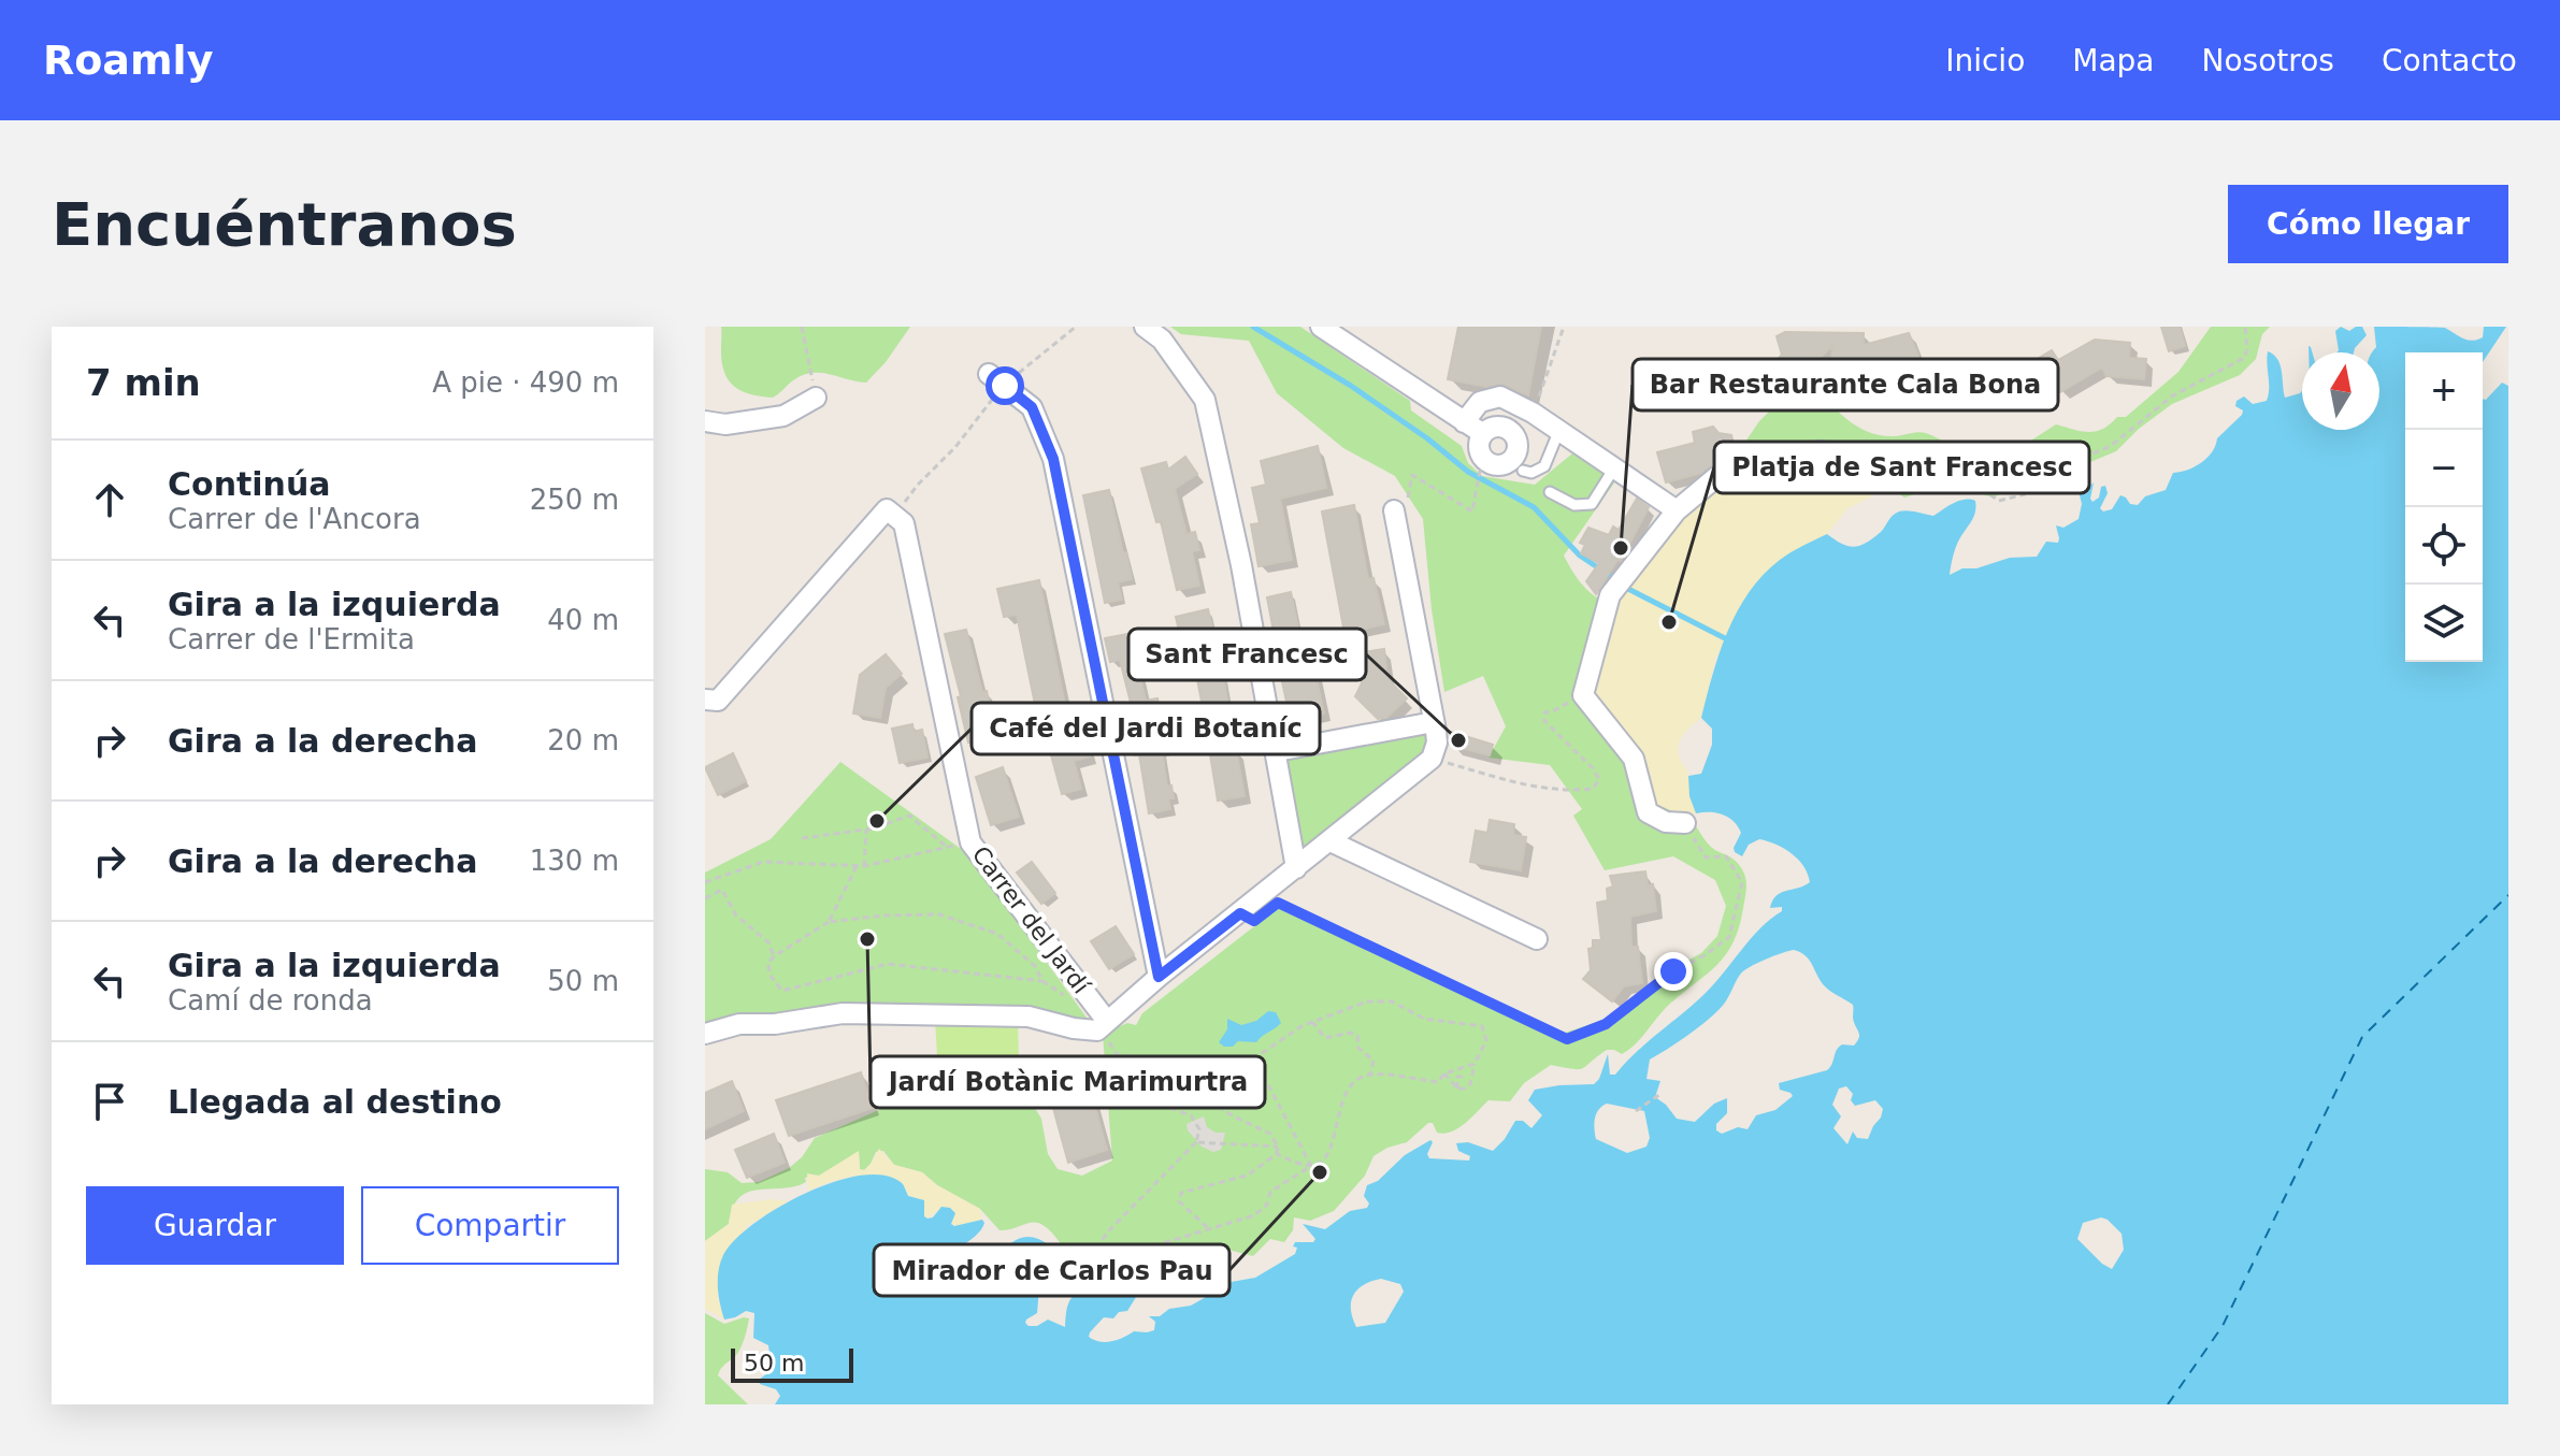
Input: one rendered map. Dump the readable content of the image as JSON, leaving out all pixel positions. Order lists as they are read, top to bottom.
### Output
{
  "streets": {
    "street": ["Carrer del Jardí"]
  },
  "places": [
    "Bar Restaurante Cala Bona",
    "Platja de Sant Francesc",
    "Sant Francesc",
    "Café del Jardi Botaníc",
    "Jardí Botànic Marimurtra",
    "Mirador de Carlos Pau"
  ],
  "scale_bar": "50 m",
  "north": "top",
  "page": {
    "header": "Roamly",
    "nav": [
      "Inicio",
      "Mapa",
      "Nosotros",
      "Contacto"
    ],
    "buttons": [
      "Cómo llegar",
      ["Guardar", "Compartir"]
    ],
    "title": "Encuéntranos",
    "heading": ["7 min", "A pie · 490 m"],
    "map_buttons": ["+", "−"],
    "list": [
      ["Continúa", "Carrer de l'Ancora", "250 m"],
      ["Gira a la izquierda", "Carrer de l'Ermita", "40 m"],
      ["Gira a la derecha", "20 m"],
      ["Gira a la derecha", "130 m"],
      ["Gira a la izquierda", "Camí de ronda", "50 m"],
      "Llegada al destino"
    ],
    "scale": "50 m"
  }
}
